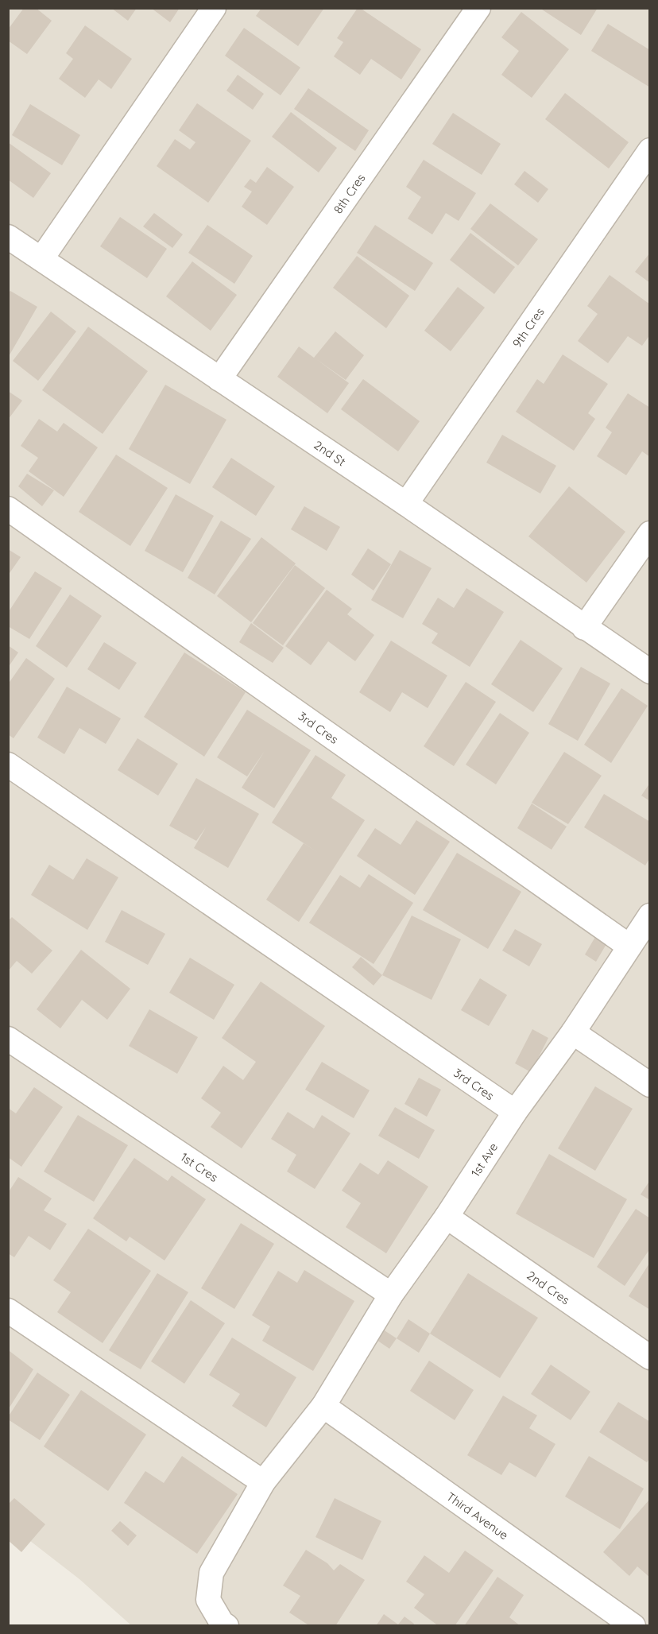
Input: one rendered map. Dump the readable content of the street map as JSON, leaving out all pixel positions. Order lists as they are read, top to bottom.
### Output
{
  "streets": {
    "street": [
      "8th Cres",
      "9th Cres",
      "2nd St",
      "3rd Cres",
      "1st Ave",
      "1st Cres",
      "2nd Cres",
      "Third Avenue"
    ]
  },
  "crossings": [
    ["8th Cres", "2nd St"],
    ["9th Cres", "2nd St"],
    ["3rd Cres", "1st Ave"],
    ["1st Ave", "1st Cres"],
    ["1st Ave", "2nd Cres"],
    ["1st Ave", "Third Avenue"]
  ]
}
